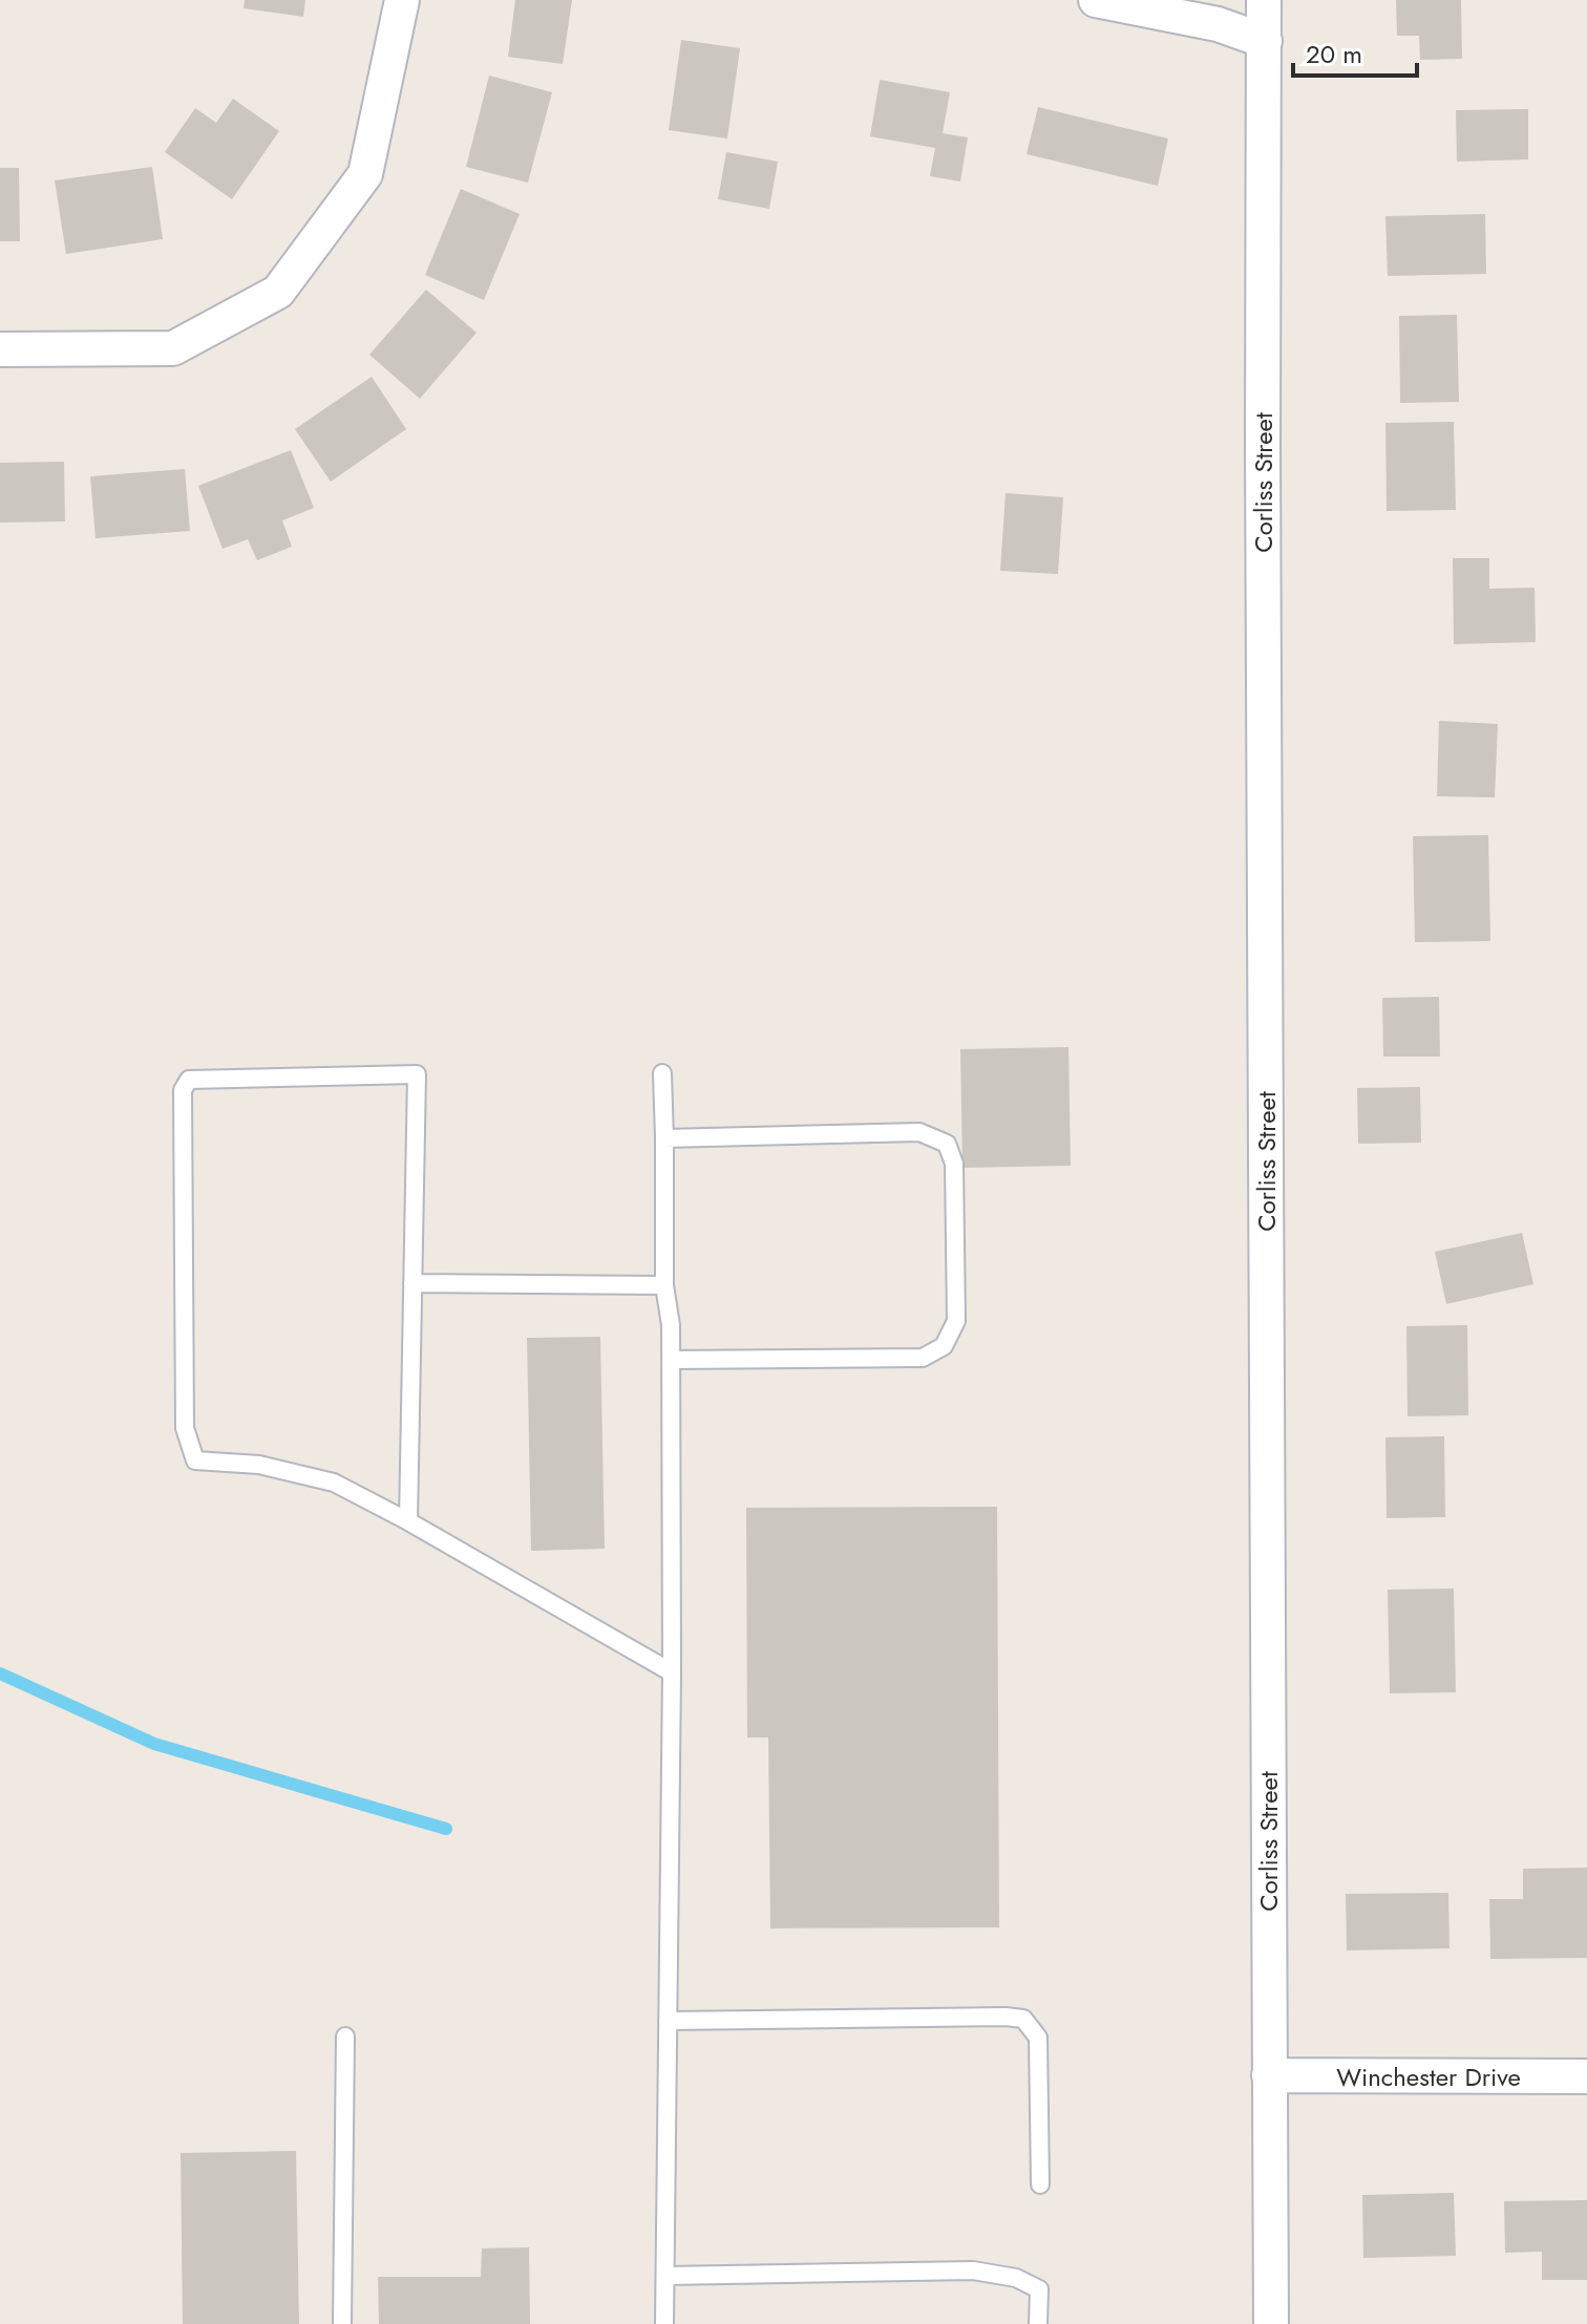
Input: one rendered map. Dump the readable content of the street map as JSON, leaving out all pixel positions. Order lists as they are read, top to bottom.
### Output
{
  "streets": {
    "street": ["Corliss Street", "Winchester Drive"]
  },
  "crossings": [
    ["Corliss Street", "Winchester Drive"]
  ],
  "scale_bar": "20 m"
}
